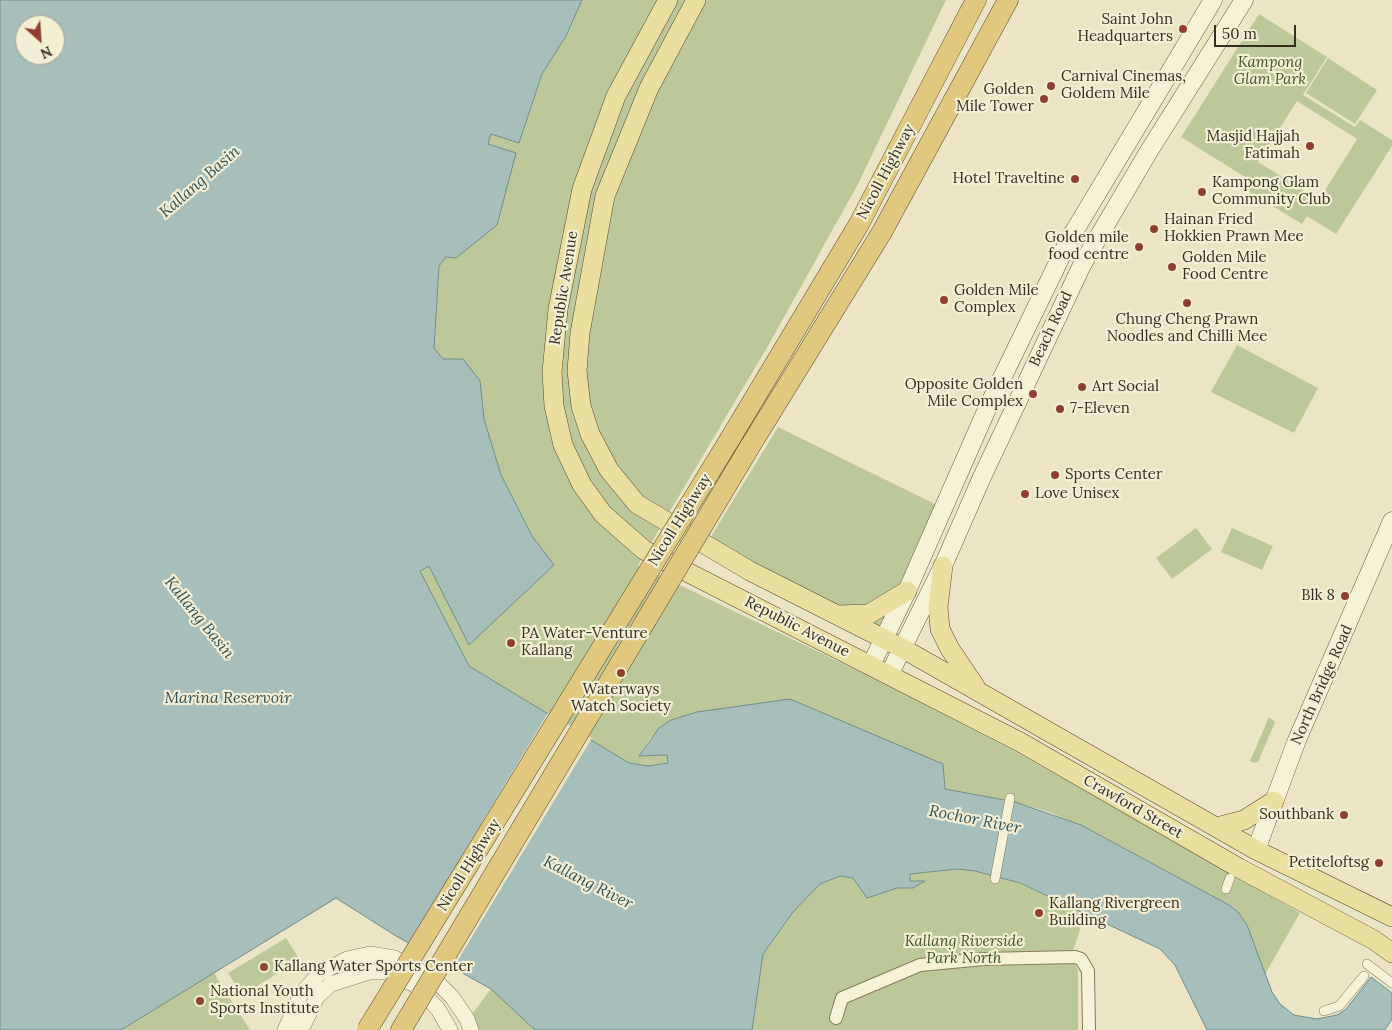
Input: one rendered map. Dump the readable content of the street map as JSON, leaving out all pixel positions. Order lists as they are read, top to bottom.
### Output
{
  "streets": {
    "highway": ["Nicoll Highway"],
    "main road": [
      "Republic Avenue",
      "Beach Road",
      "North Bridge Road",
      "Crawford Street"
    ]
  },
  "crossings": [
    ["Republic Avenue", "Beach Road"],
    ["Republic Avenue", "Crawford Street"],
    ["Beach Road", "Crawford Street"],
    ["North Bridge Road", "Crawford Street"]
  ],
  "water": [
    "Kallang Basin",
    "Marina Reservoir",
    "Rochor River",
    "Kallang River"
  ],
  "parks": ["Kampong Glam Park", "Kallang Riverside Park North"],
  "places": [
    "Saint John Headquarters",
    "Carnival Cinemas, Goldem Mile",
    "Golden Mile Tower",
    "Masjid Hajjah Fatimah",
    "Hotel Traveltine",
    "Kampong Glam Community Club",
    "Hainan Fried Hokkien Prawn Mee",
    "Golden mile food centre",
    "Golden Mile Food Centre",
    "Golden Mile Complex",
    "Chung Cheng Prawn Noodles and Chilli Mee",
    "Art Social",
    "Opposite Golden Mile Complex",
    "7-Eleven",
    "Sports Center",
    "Love Unisex",
    "Blk 8",
    "PA Water-Venture Kallang",
    "Waterways Watch Society",
    "Southbank",
    "Petiteloftsg",
    "Kallang Rivergreen Building",
    "Kallang Water Sports Center",
    "National Youth Sports Institute"
  ],
  "scale_bar": "50 m",
  "north": "bottom right"
}
